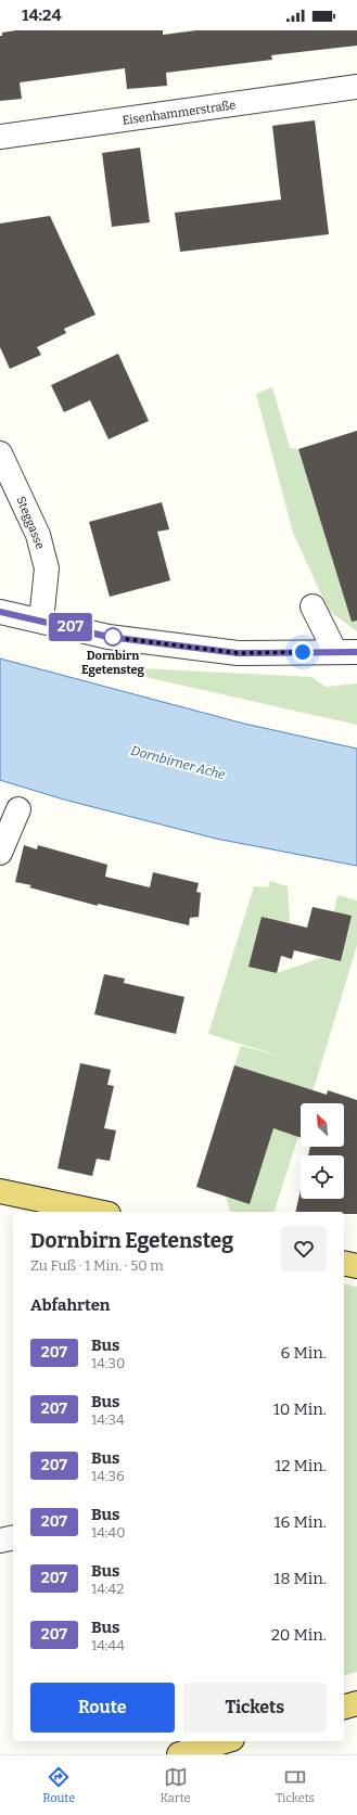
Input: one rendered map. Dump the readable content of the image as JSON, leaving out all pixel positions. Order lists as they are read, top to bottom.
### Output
{
  "streets": {
    "street": ["Eisenhammerstraße", "Steggasse"]
  },
  "water": ["Dornbirner Ache"],
  "places": ["Dornbirn Egetensteg"],
  "lines": ["bus line 207"],
  "north": "top left",
  "page": {
    "status": "14:24",
    "on_map": "207",
    "heading": [
      ["Dornbirn Egetensteg", "Zu Fuß · 1 Min. · 50 m"],
      "Abfahrten"
    ],
    "list": [
      {
        "mark": "207",
        "name": "Bus",
        "note": "14:30",
        "value": "6 Min."
      },
      {
        "mark": "207",
        "name": "Bus",
        "note": "14:34",
        "value": "10 Min."
      },
      {
        "mark": "207",
        "name": "Bus",
        "note": "14:36",
        "value": "12 Min."
      },
      {
        "mark": "207",
        "name": "Bus",
        "note": "14:40",
        "value": "16 Min."
      },
      {
        "mark": "207",
        "name": "Bus",
        "note": "14:42",
        "value": "18 Min."
      },
      {
        "mark": "207",
        "name": "Bus",
        "note": "14:44",
        "value": "20 Min."
      }
    ],
    "buttons": ["Route", "Tickets"],
    "tabs": ["Route", "Karte", "Tickets"]
  }
}
